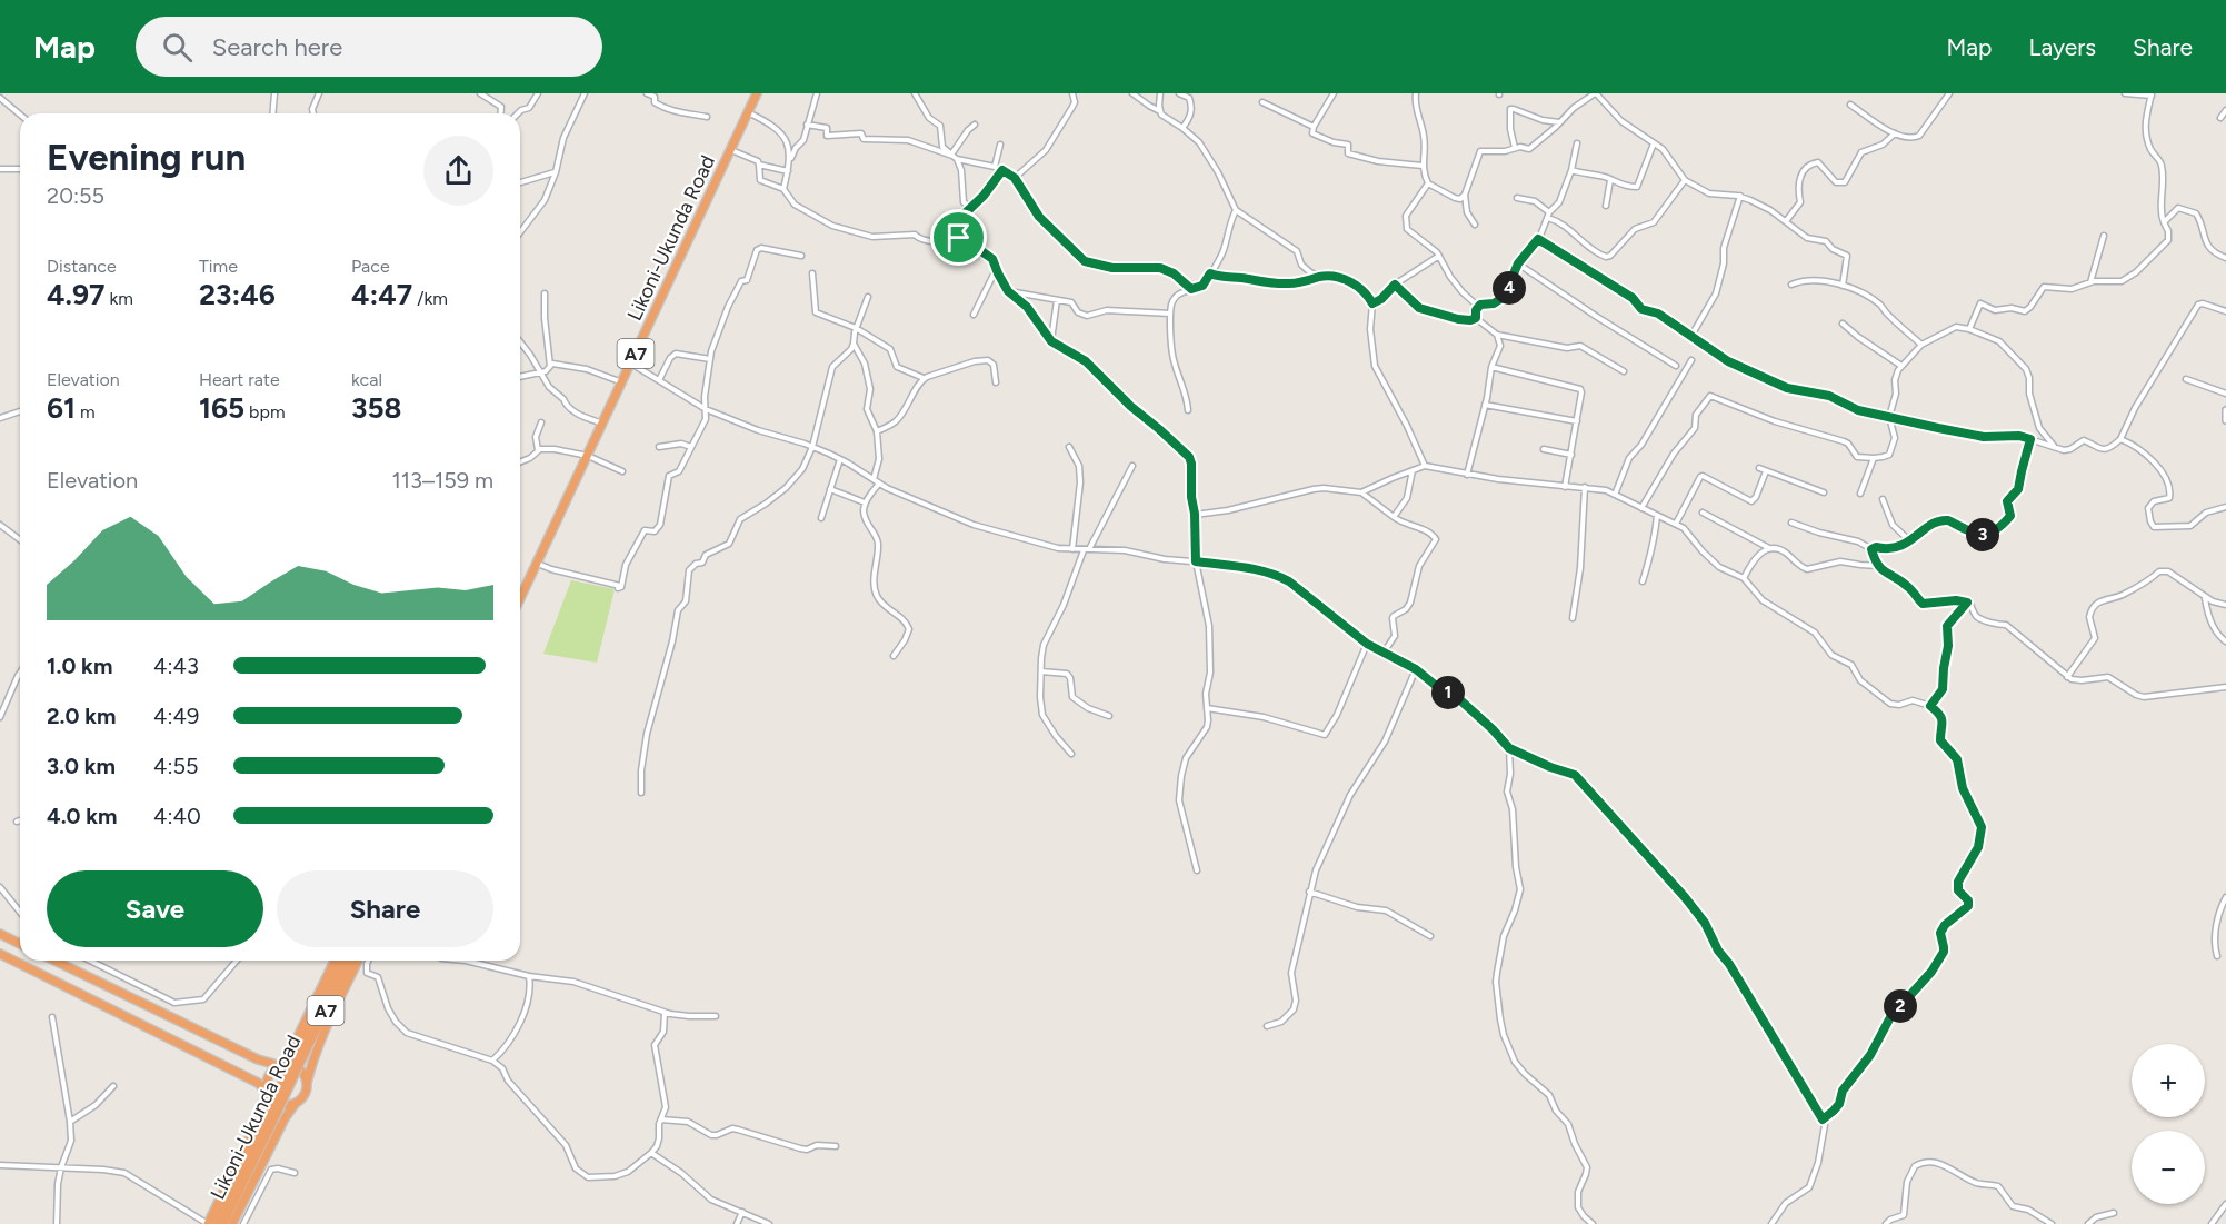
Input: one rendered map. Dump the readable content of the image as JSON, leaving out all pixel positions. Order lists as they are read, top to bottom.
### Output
{
  "streets": {
    "highway": ["Likoni-Ukunda Road", "A7"]
  },
  "page": {
    "header": "Map",
    "search": "Search here",
    "nav": ["Map", "Layers", "Share"],
    "heading": ["Evening run", "20:55"],
    "stats": [
      ["Distance", "4.97 km"],
      ["Time", "23:46"],
      ["Pace", "4:47 /km"],
      ["Elevation", "61 m"],
      ["Heart rate", "165 bpm"],
      ["kcal", "358"]
    ],
    "pins": [
      "4",
      "3",
      "1",
      "2"
    ],
    "chart": ["Elevation", "113–159 m"],
    "list": [
      {
        "name": "1.0 km",
        "note": "4:43"
      },
      {
        "name": "2.0 km",
        "note": "4:49"
      },
      {
        "name": "3.0 km",
        "note": "4:55"
      },
      {
        "name": "4.0 km",
        "note": "4:40"
      }
    ],
    "buttons": ["Save", "Share"],
    "map_buttons": ["+", "−"]
  }
}
